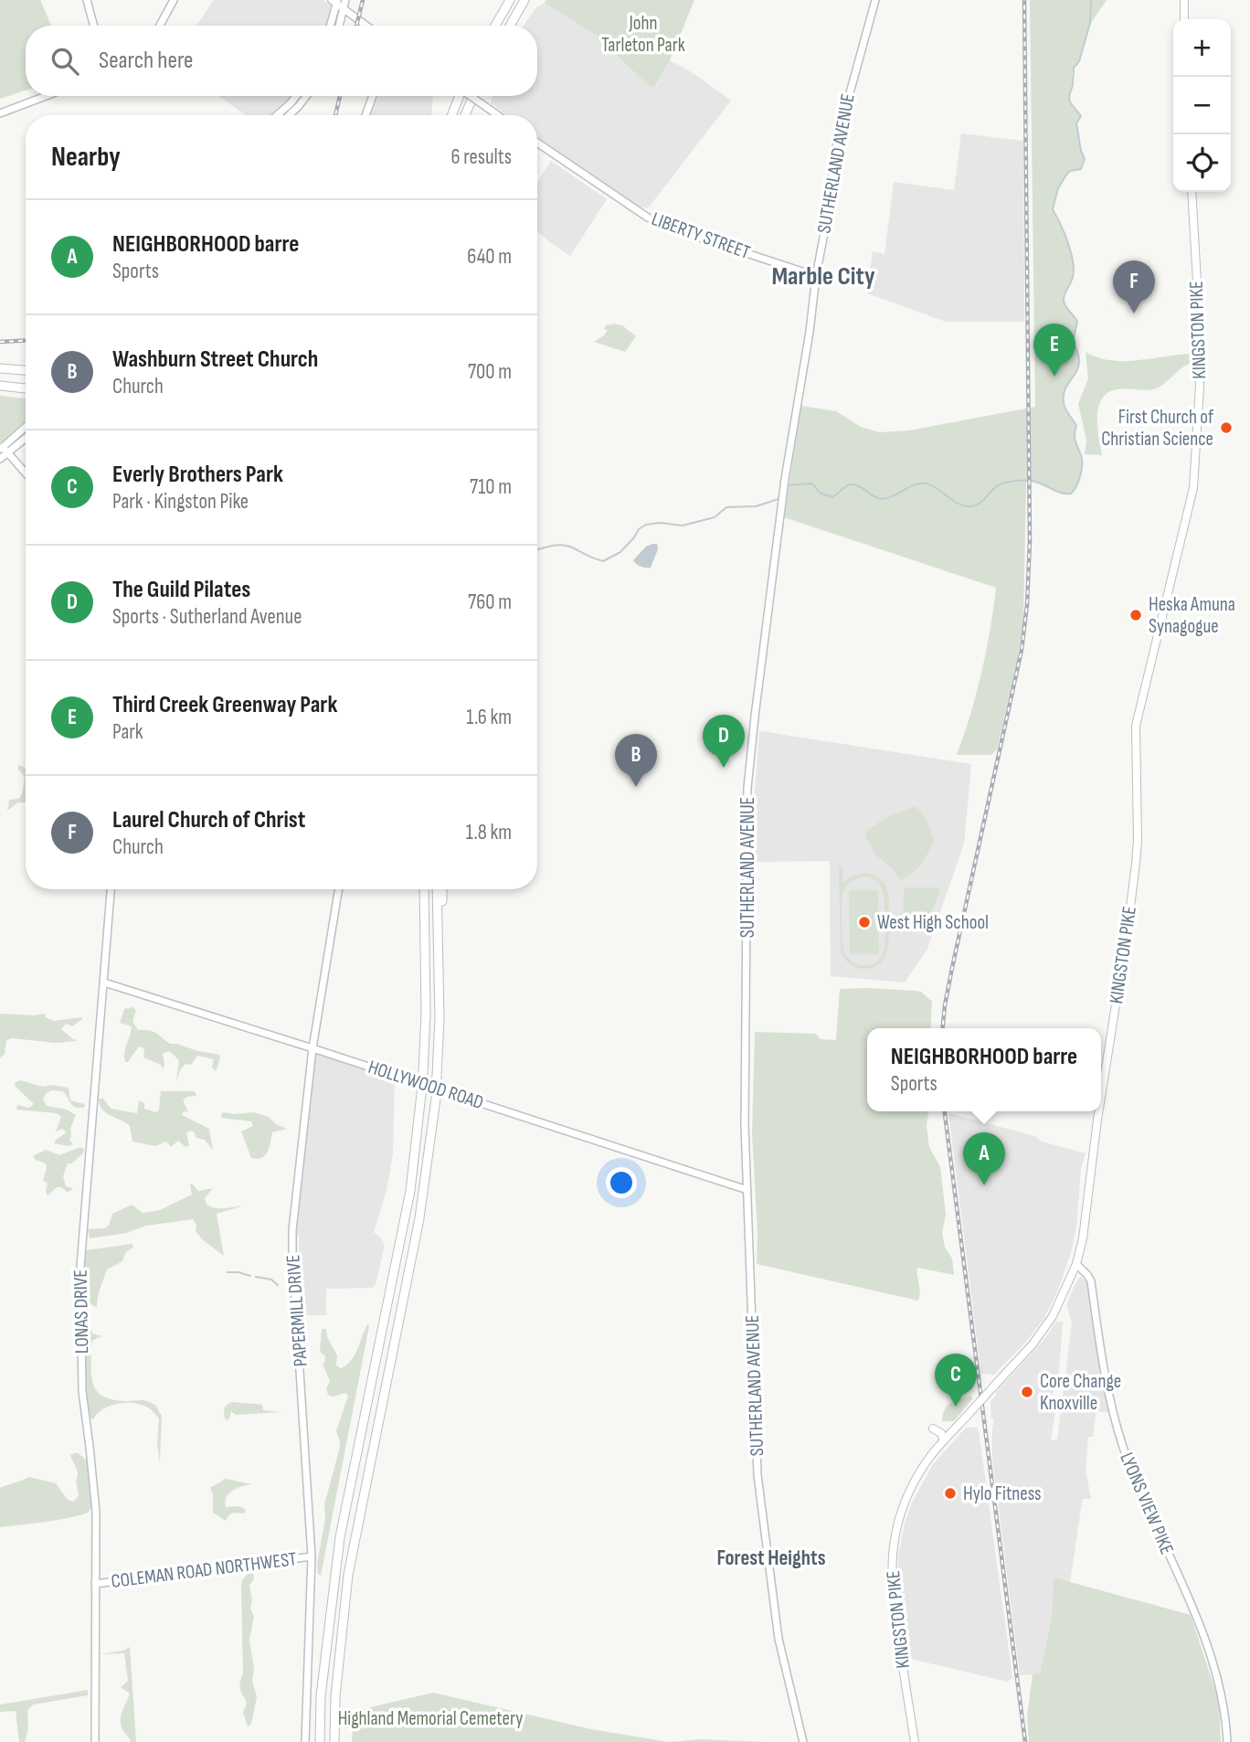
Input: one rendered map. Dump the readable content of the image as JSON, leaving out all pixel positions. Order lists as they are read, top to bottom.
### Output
{
  "streets": {
    "main road": ["KINGSTON PIKE"],
    "street": [
      "SUTHERLAND AVENUE",
      "LIBERTY STREET",
      "HOLLYWOOD ROAD",
      "PAPERMILL DRIVE",
      "LONAS DRIVE",
      "LYONS VIEW PIKE",
      "COLEMAN ROAD NORTHWEST"
    ]
  },
  "crossings": [
    ["SUTHERLAND AVENUE", "LIBERTY STREET"],
    ["SUTHERLAND AVENUE", "HOLLYWOOD ROAD"],
    ["KINGSTON PIKE", "LYONS VIEW PIKE"],
    ["HOLLYWOOD ROAD", "PAPERMILL DRIVE"],
    ["HOLLYWOOD ROAD", "LONAS DRIVE"],
    ["PAPERMILL DRIVE", "COLEMAN ROAD NORTHWEST"],
    ["LONAS DRIVE", "COLEMAN ROAD NORTHWEST"]
  ],
  "districts": ["Marble City", "Forest Heights"],
  "parks": ["John Tarleton Park", "Highland Memorial Cemetery"],
  "places": [
    "First Church of Christian Science",
    "Heska Amuna Synagogue",
    "West High School",
    "Core Change Knoxville",
    "Hylo Fitness"
  ],
  "page": {
    "map_buttons": ["+", "−"],
    "search": "Search here",
    "heading": ["Nearby", "6 results"],
    "list": [
      {
        "mark": "A",
        "name": "NEIGHBORHOOD barre",
        "note": "Sports",
        "value": "640 m"
      },
      {
        "mark": "B",
        "name": "Washburn Street Church",
        "note": "Church",
        "value": "700 m"
      },
      {
        "mark": "C",
        "name": "Everly Brothers Park",
        "note": "Park · Kingston Pike",
        "value": "710 m"
      },
      {
        "mark": "D",
        "name": "The Guild Pilates",
        "note": "Sports · Sutherland Avenue",
        "value": "760 m"
      },
      {
        "mark": "E",
        "name": "Third Creek Greenway Park",
        "note": "Park",
        "value": "1.6 km"
      },
      {
        "mark": "F",
        "name": "Laurel Church of Christ",
        "note": "Church",
        "value": "1.8 km"
      }
    ],
    "pins": [
      "F",
      "E",
      "D",
      "B",
      "A",
      "C"
    ],
    "popup": ["NEIGHBORHOOD barre", "Sports"]
  }
}
